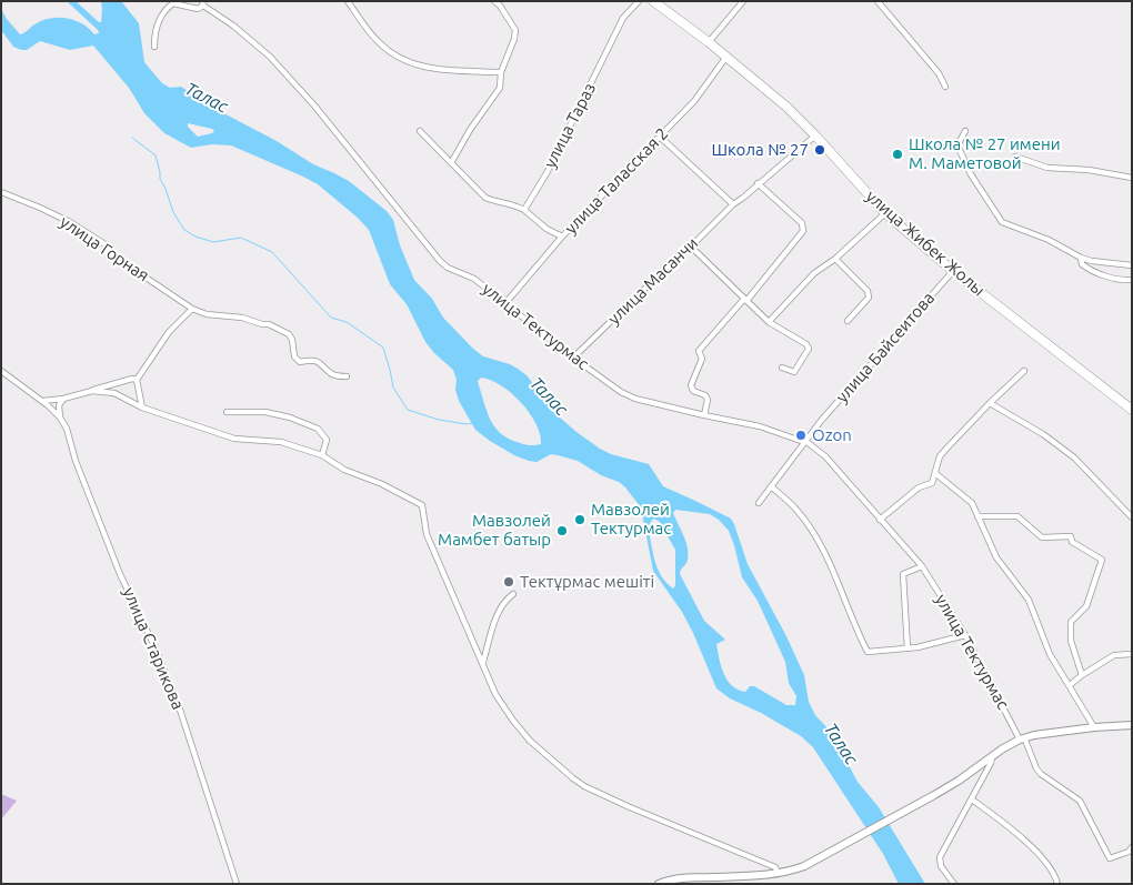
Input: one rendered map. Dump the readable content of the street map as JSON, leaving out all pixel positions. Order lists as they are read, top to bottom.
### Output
{
  "streets": {
    "main road": ["улица Жибек Жолы"],
    "street": [
      "улица Тараз",
      "улица Таласская 2",
      "улица Горная",
      "улица Масанчи",
      "улица Тектурмас",
      "улица Байсеитова",
      "улица Старикова"
    ]
  },
  "crossings": [
    ["улица Таласская 2", "улица Жибек Жолы"],
    ["улица Таласская 2", "улица Тектурмас"],
    ["улица Жибек Жолы", "улица Масанчи"],
    ["улица Жибек Жолы", "улица Байсеитова"],
    ["улица Масанчи", "улица Тектурмас"],
    ["улица Тектурмас", "улица Байсеитова"]
  ],
  "water": ["Талас"],
  "places": [
    "Школа № 27",
    "Школа № 27 имени М. Маметовой",
    "Ozon",
    "Мавзолей Тектурмас",
    "Мавзолей Мамбет батыр",
    "Тектұрмас мешіті"
  ]
}
